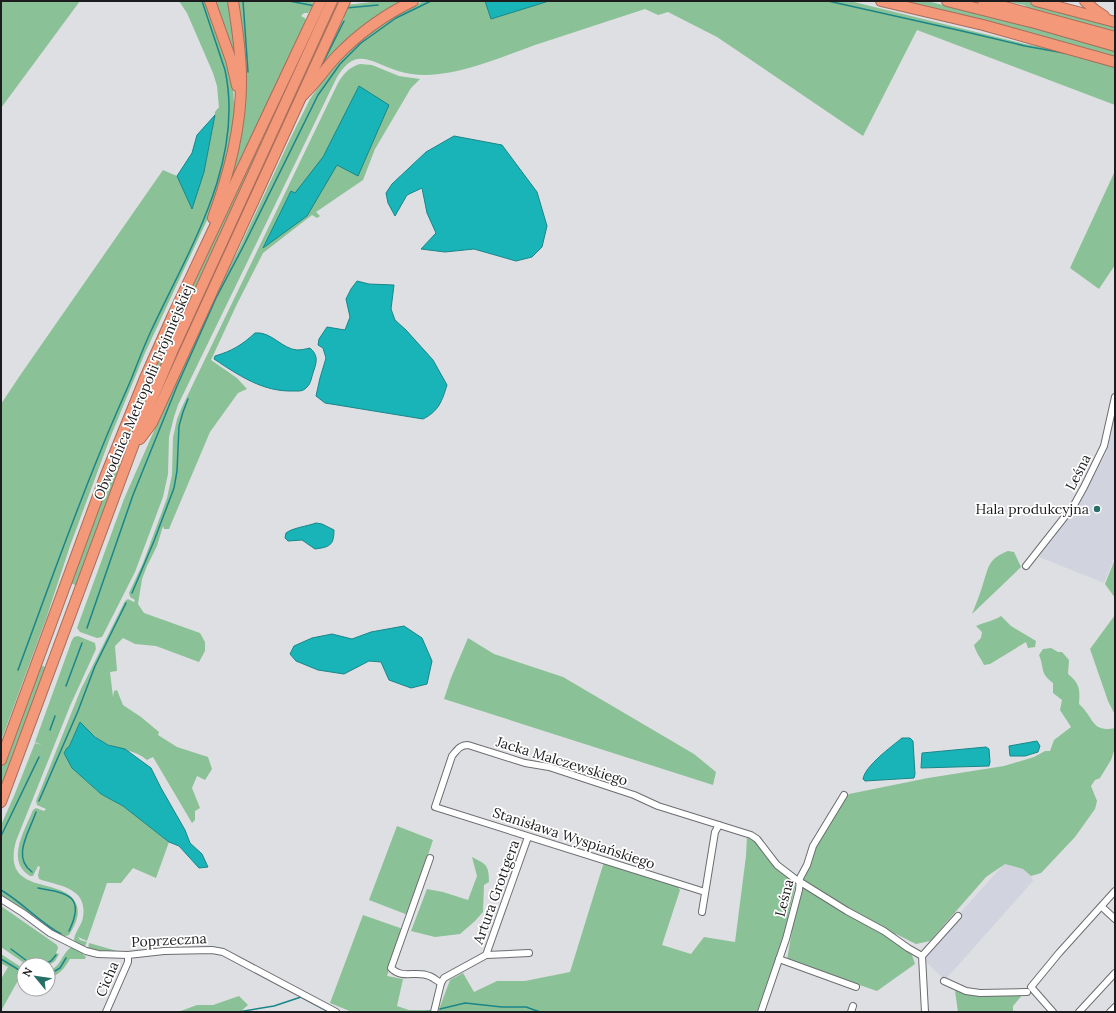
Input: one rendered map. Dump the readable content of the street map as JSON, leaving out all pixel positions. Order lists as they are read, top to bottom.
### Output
{
  "streets": {
    "highway": ["Obwodnica Metropolii Trójmiejskiej"],
    "street": [
      "Leśna",
      "Jacka Malczewskiego",
      "Stanisława Wyspiańskiego",
      "Artura Grottgera",
      "Poprzeczna",
      "Cicha"
    ]
  },
  "crossings": [
    ["Leśna", "Jacka Malczewskiego"],
    ["Jacka Malczewskiego", "Stanisława Wyspiańskiego"],
    ["Stanisława Wyspiańskiego", "Artura Grottgera"],
    ["Poprzeczna", "Cicha"]
  ],
  "places": ["Hala produkcyjna"],
  "north": "top left"
}
